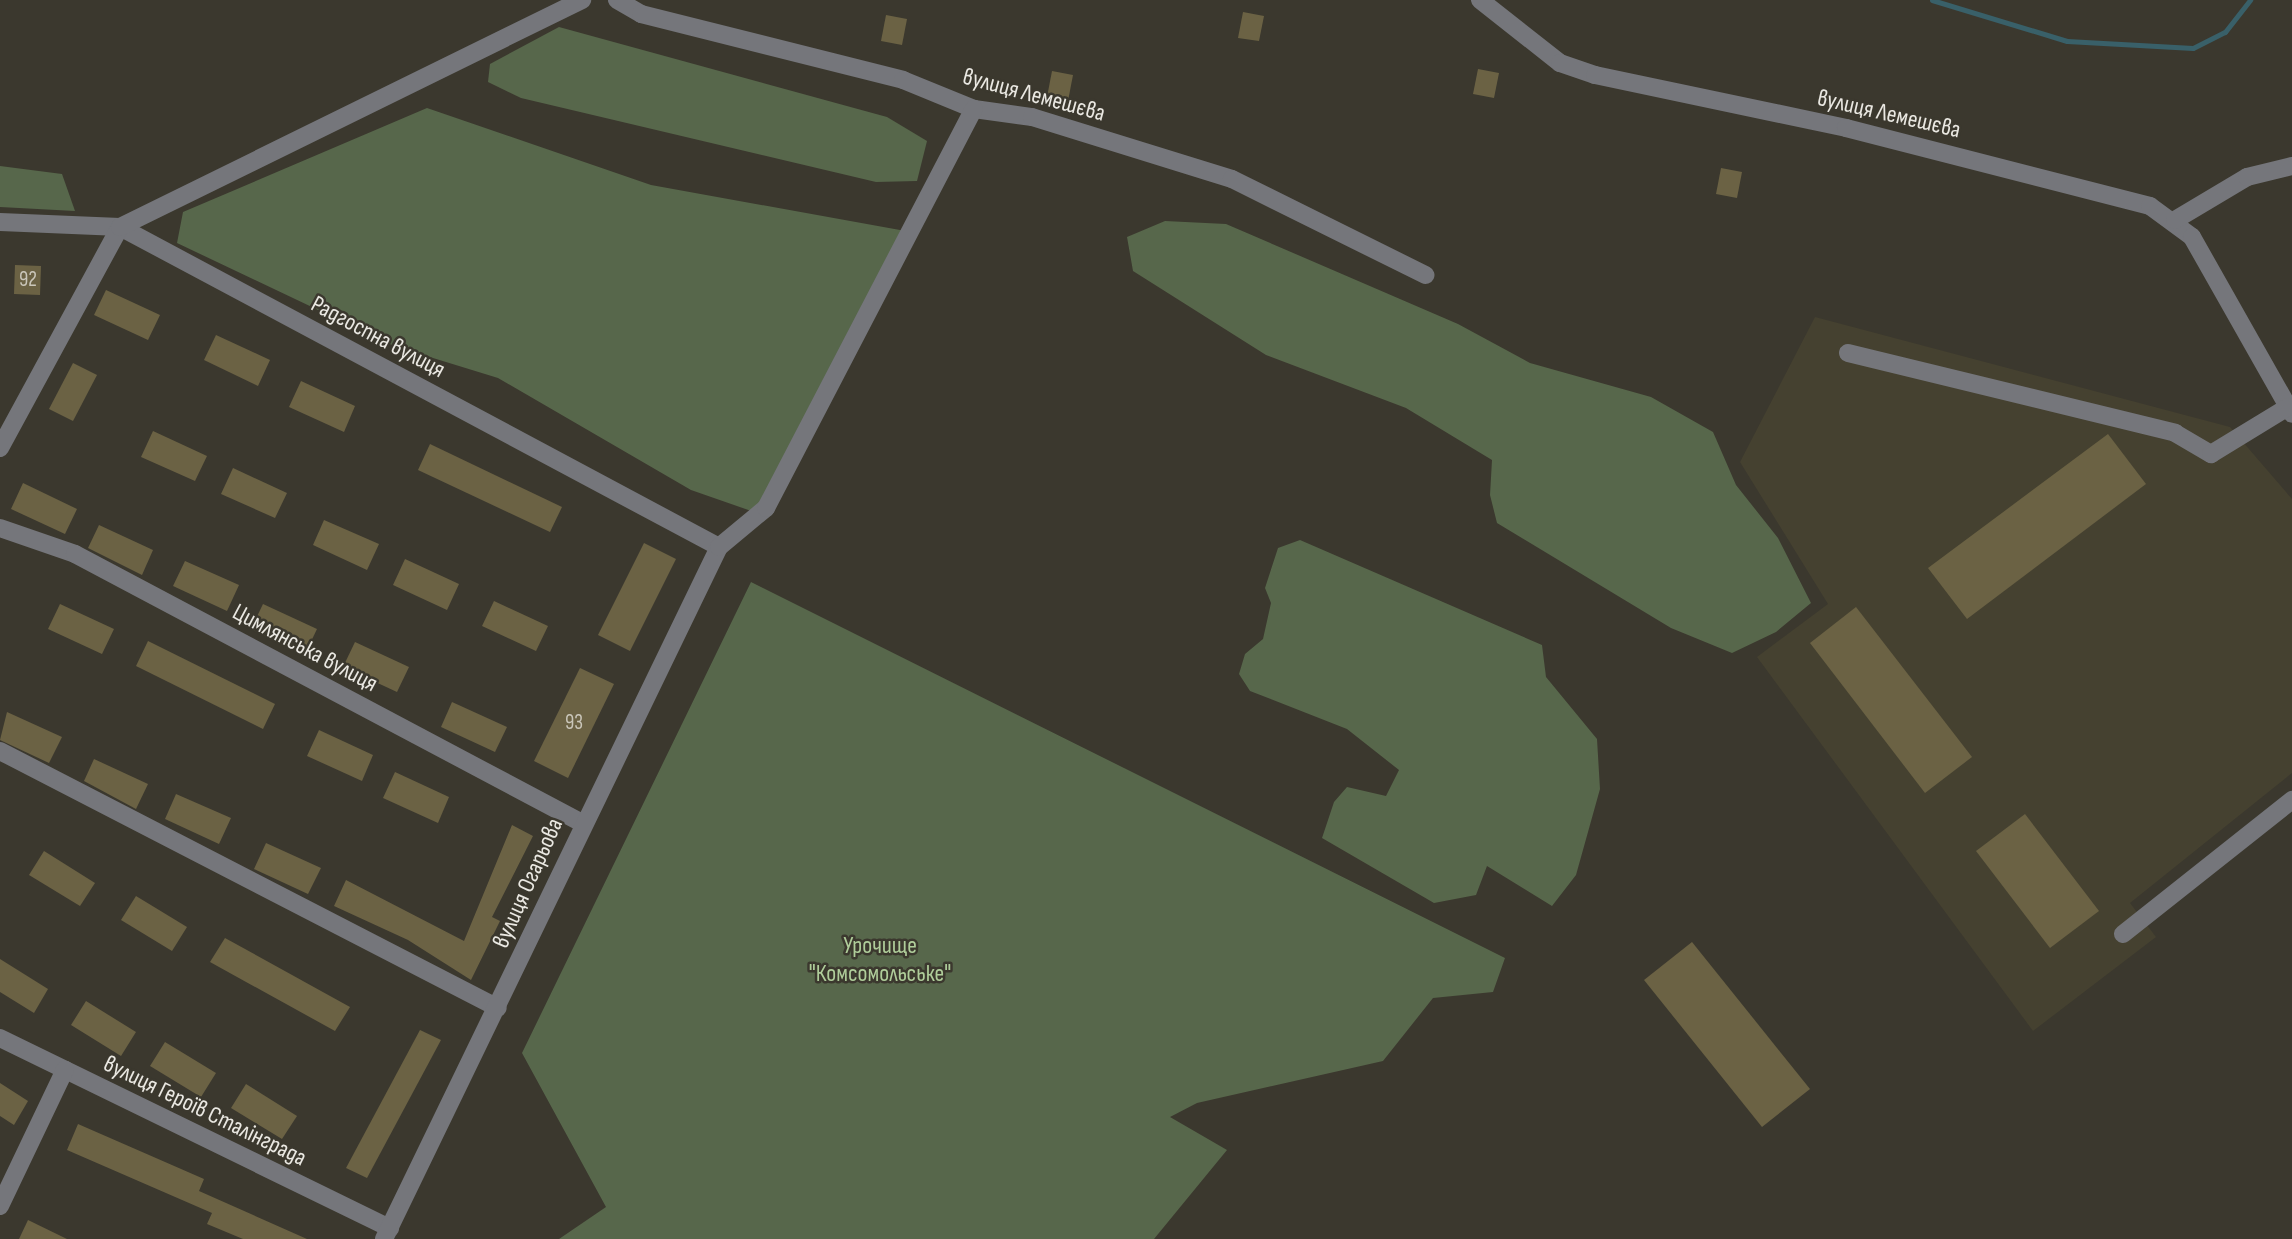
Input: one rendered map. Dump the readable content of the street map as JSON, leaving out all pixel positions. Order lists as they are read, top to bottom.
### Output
{
  "streets": {
    "street": [
      "вулиця Лемешєва",
      "Радгоспна вулиця",
      "Цимлянська вулиця",
      "вулиця Огарьова",
      "вулиця Героїв Сталінграда"
    ]
  },
  "crossings": [
    ["Радгоспна вулиця", "вулиця Огарьова"],
    ["Цимлянська вулиця", "вулиця Огарьова"],
    ["вулиця Огарьова", "вулиця Героїв Сталінграда"]
  ],
  "parks": ["Урочище \"Комсомольське\""],
  "house_numbers": ["92", "93"]
}
